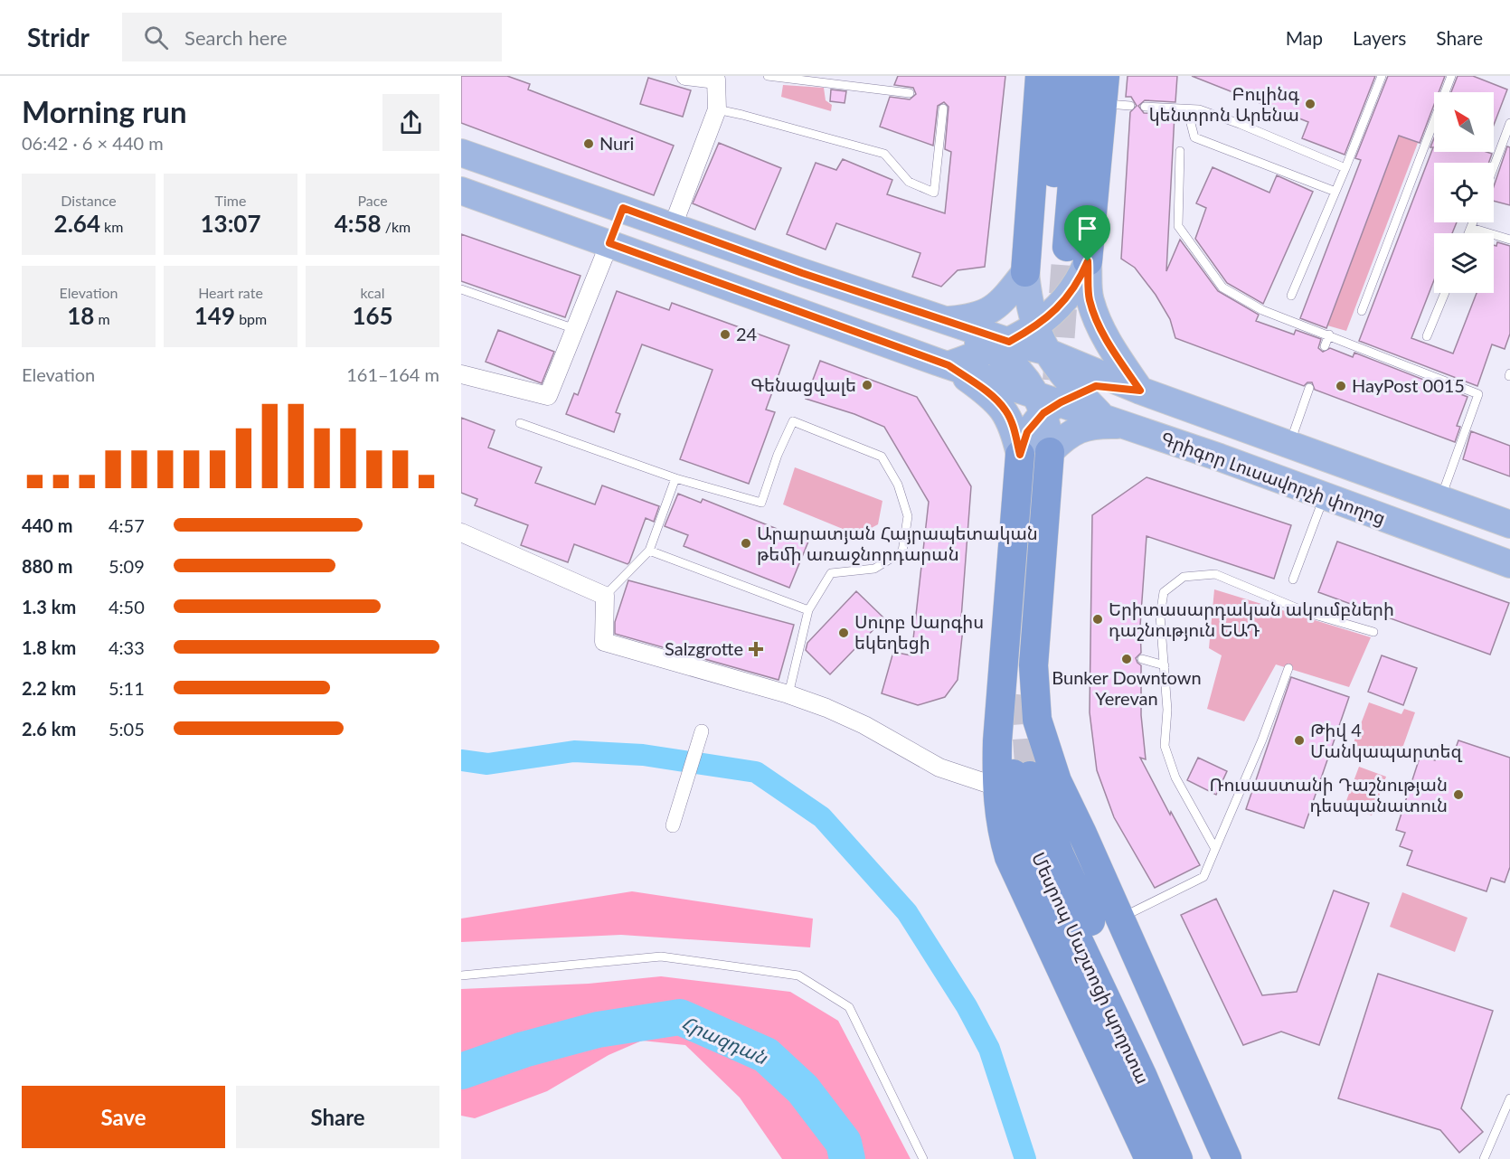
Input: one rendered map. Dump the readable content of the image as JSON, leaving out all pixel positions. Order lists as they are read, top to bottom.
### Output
{
  "streets": {
    "highway": ["Մեսրոպ Մաշտոցի պողոտա"],
    "main road": ["Գրիգոր Լուսավորչի փողոց"]
  },
  "water": ["Հրազդան"],
  "places": {
    "other": [
      "Բուլինգ կենտրոն Արենա",
      "Nuri",
      "24",
      "Գենացվալե",
      "HayPost 0015",
      "Արարատյան Հայրապետական թեմի առաջնորդարան",
      "Երիտասարդական ակումբների դաշնություն ԵԱԴ",
      "Սուրբ Սարգիս եկեղեցի",
      "Bunker Downtown Yerevan",
      "Թիվ 4 Մանկապարտեզ",
      "Ռուսաստանի Դաշնության դեսպանատուն"
    ],
    "health": ["Salzgrotte"]
  },
  "north": "top left",
  "page": {
    "header": "Stridr",
    "search": "Search here",
    "nav": ["Map", "Layers", "Share"],
    "heading": ["Morning run", "06:42 · 6 × 440 m"],
    "stats": [
      ["Distance", "2.64 km"],
      ["Time", "13:07"],
      ["Pace", "4:58 /km"],
      ["Elevation", "18 m"],
      ["Heart rate", "149 bpm"],
      ["kcal", "165"]
    ],
    "chart": ["Elevation", "161–164 m"],
    "list": [
      {
        "name": "440 m",
        "note": "4:57"
      },
      {
        "name": "880 m",
        "note": "5:09"
      },
      {
        "name": "1.3 km",
        "note": "4:50"
      },
      {
        "name": "1.8 km",
        "note": "4:33"
      },
      {
        "name": "2.2 km",
        "note": "5:11"
      },
      {
        "name": "2.6 km",
        "note": "5:05"
      }
    ],
    "buttons": ["Save", "Share"]
  }
}
